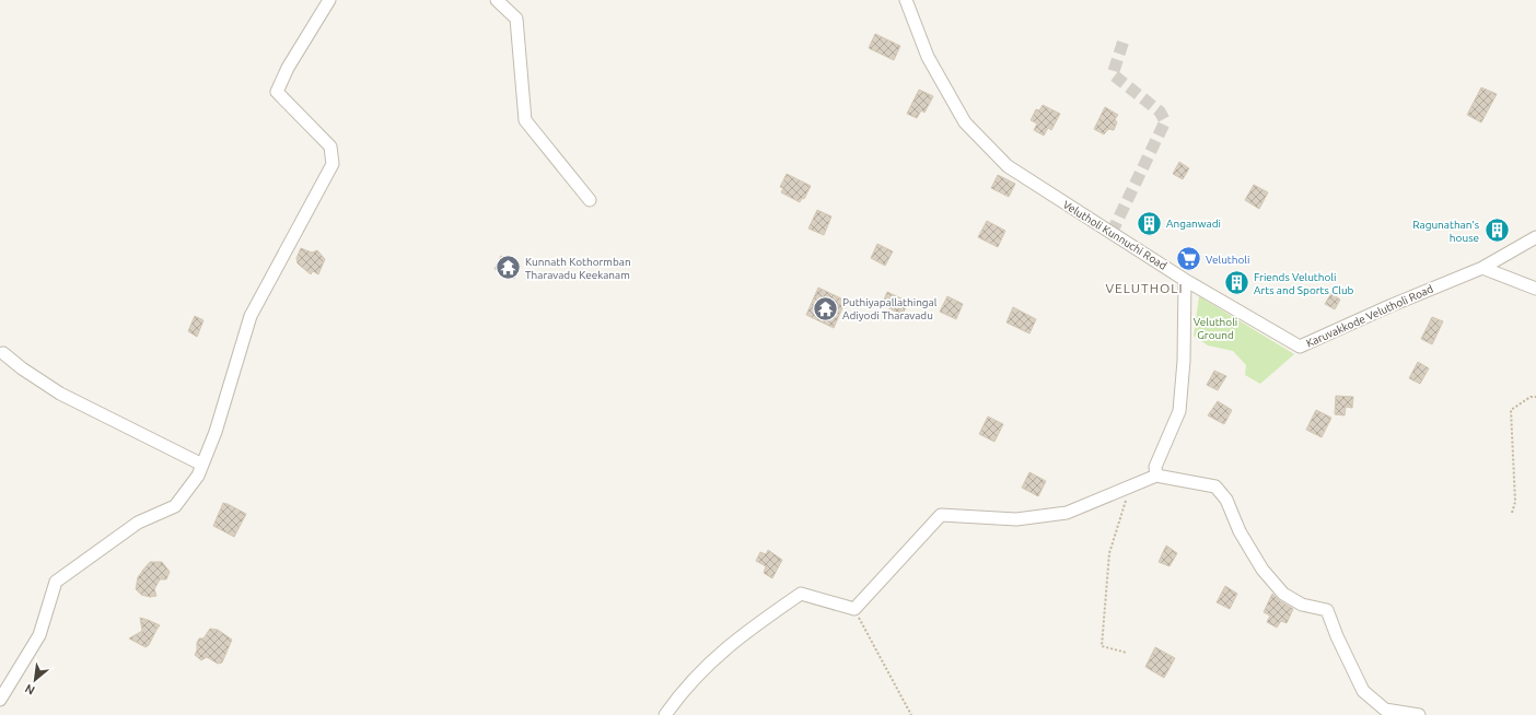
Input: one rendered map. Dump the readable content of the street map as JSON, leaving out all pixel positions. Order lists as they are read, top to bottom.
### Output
{
  "streets": {
    "street": ["Velutholi Kunnuchi Road", "Karuvakkode Velutholi Road"]
  },
  "crossings": [
    ["Velutholi Kunnuchi Road", "Karuvakkode Velutholi Road"]
  ],
  "districts": ["VELUTHOLI"],
  "parks": ["Velutholi Ground"],
  "places": {
    "building": ["Anganwadi", "Ragunathan's house", "Friends Velutholi Arts and Sports Club"],
    "supermarket": ["Velutholi"],
    "temple": ["Kunnath Kothormban Tharavadu Keekanam", "Puthiyapallathingal Adiyodi Tharavadu"]
  },
  "north": "bottom left"
}
